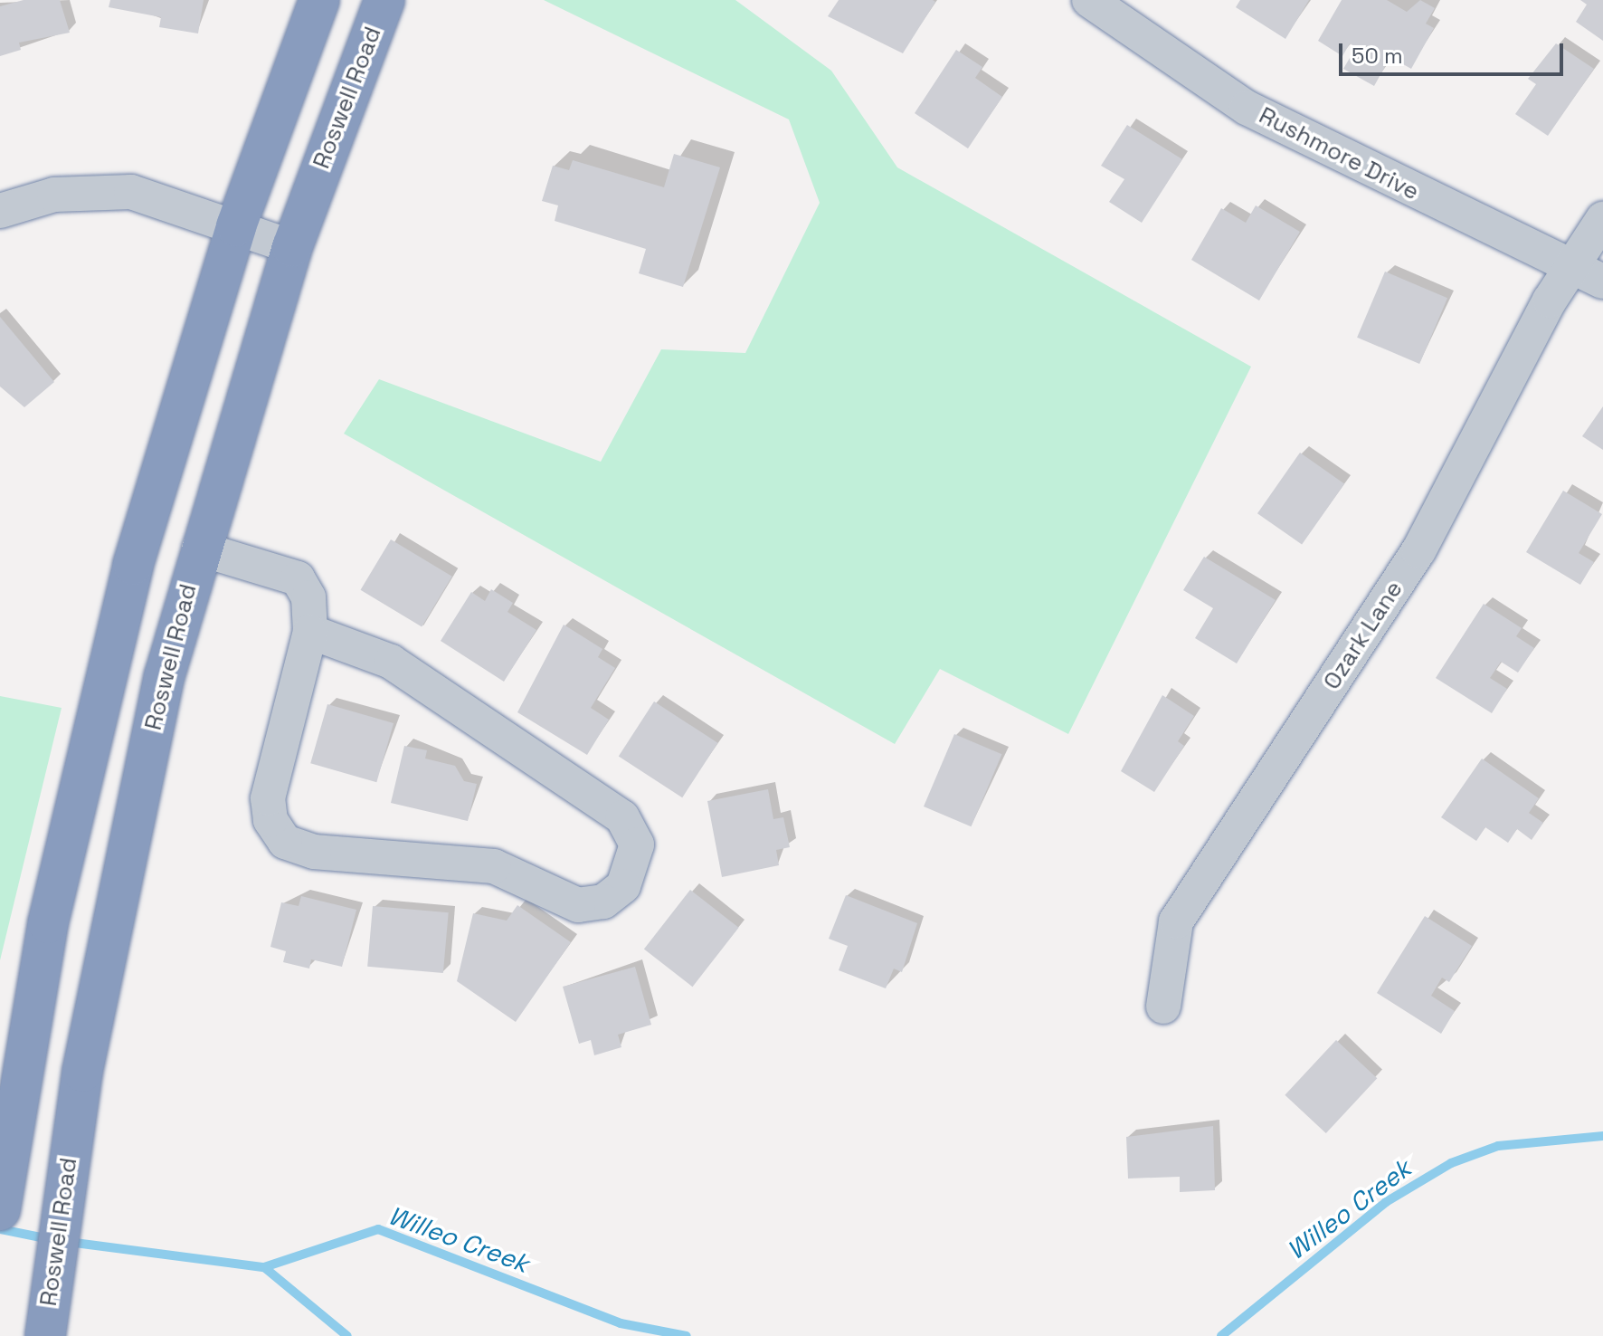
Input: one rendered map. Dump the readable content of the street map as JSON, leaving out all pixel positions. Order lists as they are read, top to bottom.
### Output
{
  "streets": {
    "highway": ["Roswell Road"],
    "street": ["Rushmore Drive", "Ozark Lane"]
  },
  "crossings": [
    ["Rushmore Drive", "Ozark Lane"]
  ],
  "water": ["Willeo Creek"],
  "scale_bar": "50 m"
}
